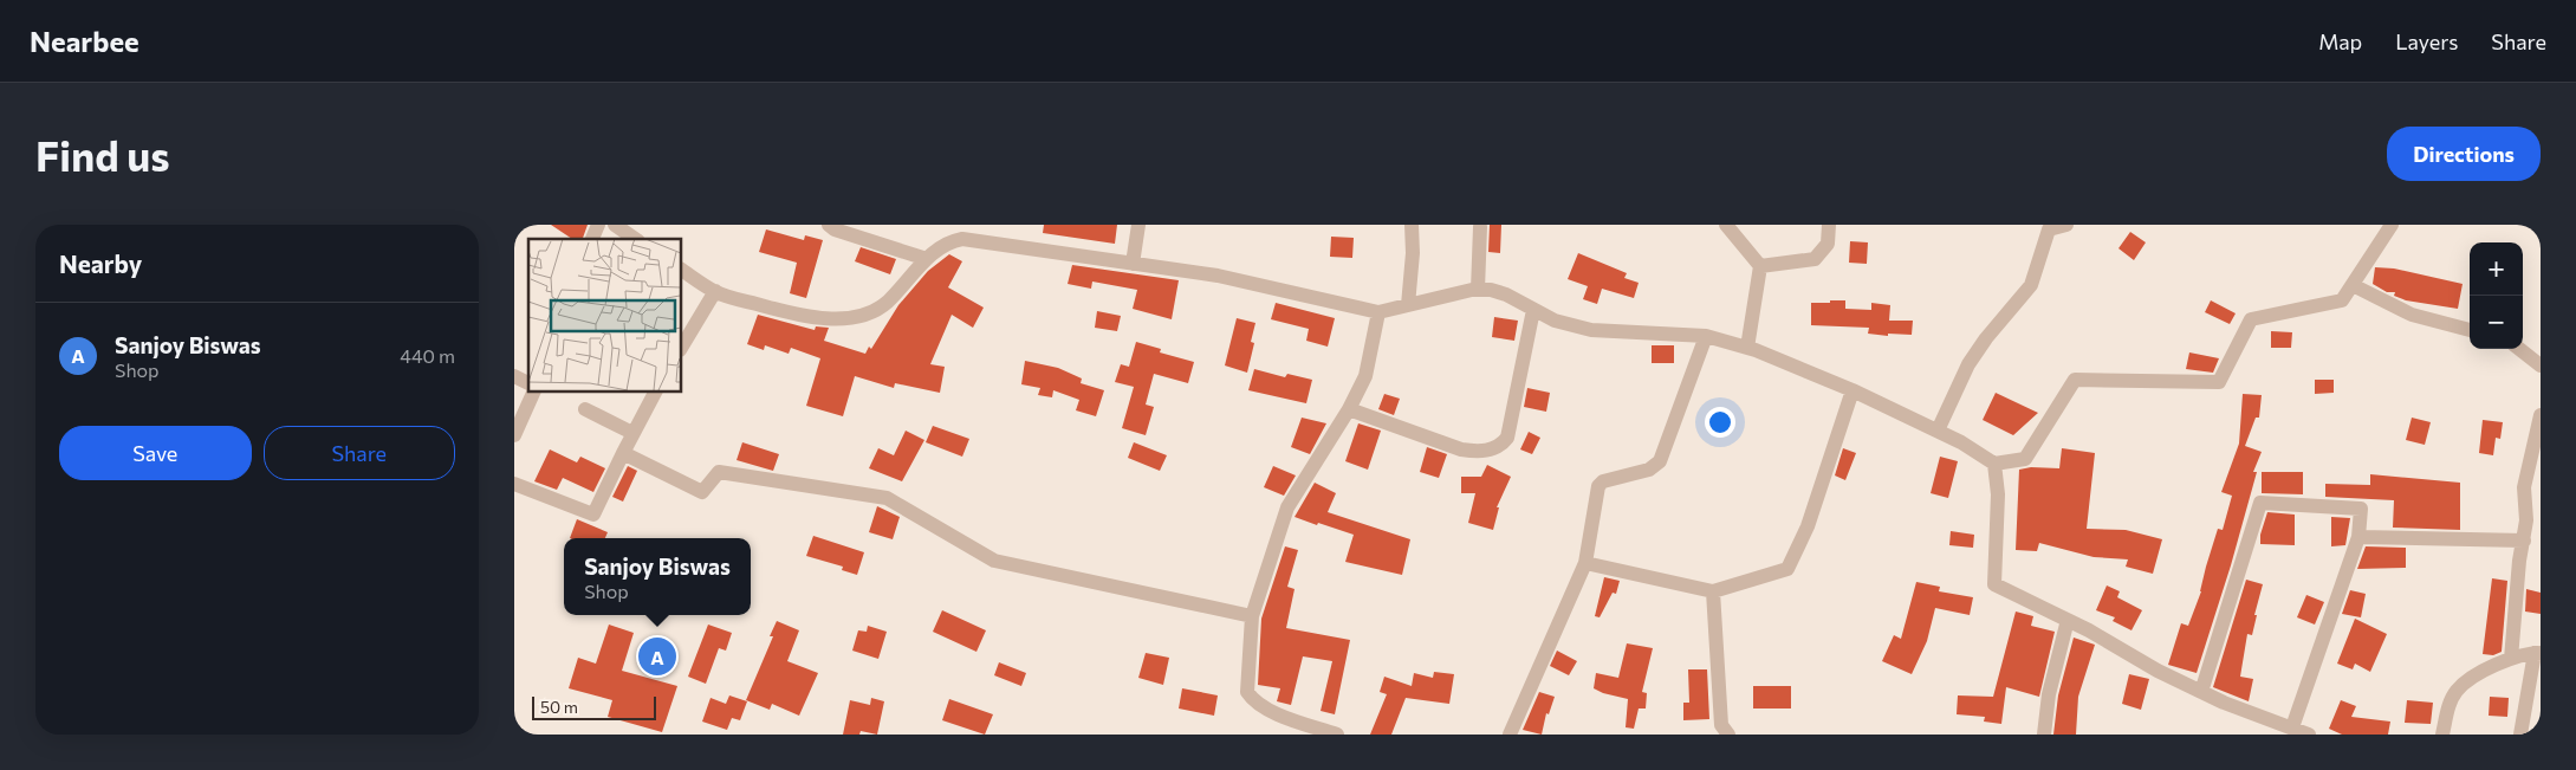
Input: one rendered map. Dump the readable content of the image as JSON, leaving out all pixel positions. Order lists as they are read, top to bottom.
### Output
{
  "scale_bar": "50 m",
  "page": {
    "header": "Nearbee",
    "nav": ["Map", "Layers", "Share"],
    "buttons": [
      "Directions",
      ["Save", "Share"]
    ],
    "title": "Find us",
    "heading": "Nearby",
    "map_buttons": ["+", "−"],
    "list": [
      {
        "mark": "A",
        "name": "Sanjoy Biswas",
        "note": "Shop",
        "value": "440 m"
      }
    ],
    "popup": ["Sanjoy Biswas", "Shop"],
    "pins": "A",
    "scale": "50 m"
  }
}
